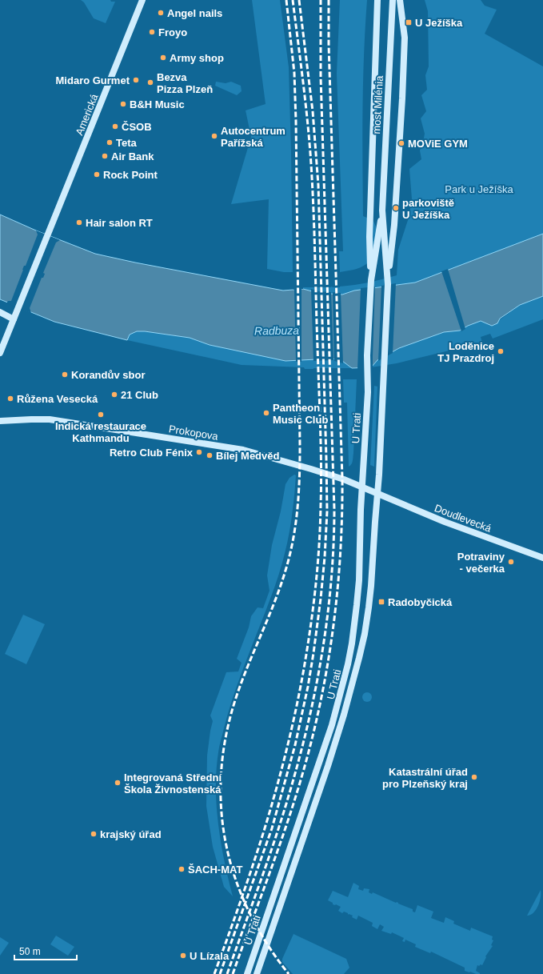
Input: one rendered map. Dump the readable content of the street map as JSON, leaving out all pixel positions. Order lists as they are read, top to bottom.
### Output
{
  "streets": {
    "main road": [
      "most Milénia",
      "Americká",
      "U Trati",
      "Prokopova",
      "Doudlevecká"
    ]
  },
  "crossings": [
    ["most Milénia", "U Trati"],
    ["U Trati", "Prokopova"],
    ["U Trati", "Doudlevecká"],
    ["Prokopova", "Doudlevecká"]
  ],
  "water": ["Radbuza"],
  "parks": ["Park u Ježíška"],
  "places": {
    "other": [
      "Angel nails",
      "Froyo",
      "Army shop",
      "Midaro Gurmet",
      "Bezva Pizza Plzeň",
      "B&H Music",
      "ČSOB",
      "Autocentrum Pařížská",
      "Teta",
      "MOViE GYM",
      "Air Bank",
      "Rock Point",
      "parkoviště U Ježíška",
      "Hair salon RT",
      "Loděnice TJ Prazdroj",
      "Korandův sbor",
      "21 Club",
      "Růžena Vesecká",
      "Pantheon Music Club",
      "Indická restaurace Kathmandu",
      "Retro Club Fénix",
      "Bílej Medvěd",
      "Potraviny - večerka",
      "Katastrální úřad pro Plzeňský kraj",
      "Integrovaná Střední Škola Živnostenská",
      "krajský úřad",
      "ŠACH-MAT",
      "U Lízala"
    ],
    "transit": ["U Ježíška", "Radobyčická"]
  },
  "scale_bar": "50 m"
}
